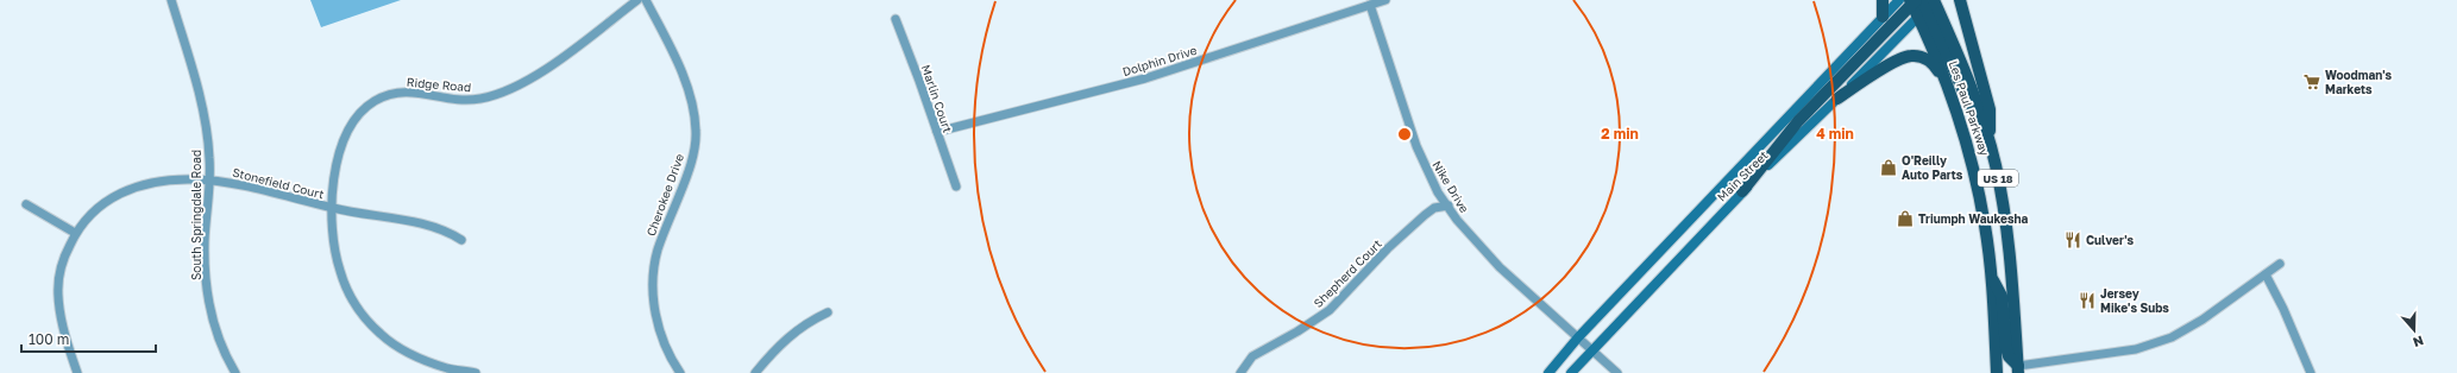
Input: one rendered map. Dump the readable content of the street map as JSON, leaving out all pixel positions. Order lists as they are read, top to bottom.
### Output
{
  "streets": {
    "main road": ["Les Paul Parkway", "Main Street", "US 18"],
    "street": [
      "Dolphin Drive",
      "Ridge Road",
      "Marlin Court",
      "Stonefield Court",
      "Nike Drive",
      "Cherokee Drive",
      "South Springdale Road",
      "Shepherd Court"
    ]
  },
  "crossings": [
    ["Dolphin Drive", "Marlin Court"],
    ["Dolphin Drive", "Nike Drive"],
    ["Ridge Road", "Stonefield Court"],
    ["Les Paul Parkway", "Main Street"],
    ["Main Street", "Nike Drive"],
    ["Stonefield Court", "South Springdale Road"],
    ["Nike Drive", "Shepherd Court"]
  ],
  "places": {
    "supermarket": ["Woodman's Markets"],
    "shop": ["O'Reilly Auto Parts", "Triumph Waukesha"],
    "restaurant": ["Culver's", "Jersey Mike's Subs"]
  },
  "scale_bar": "100 m",
  "north": "bottom",
  "rings": ["2 min", "4 min"]
}
